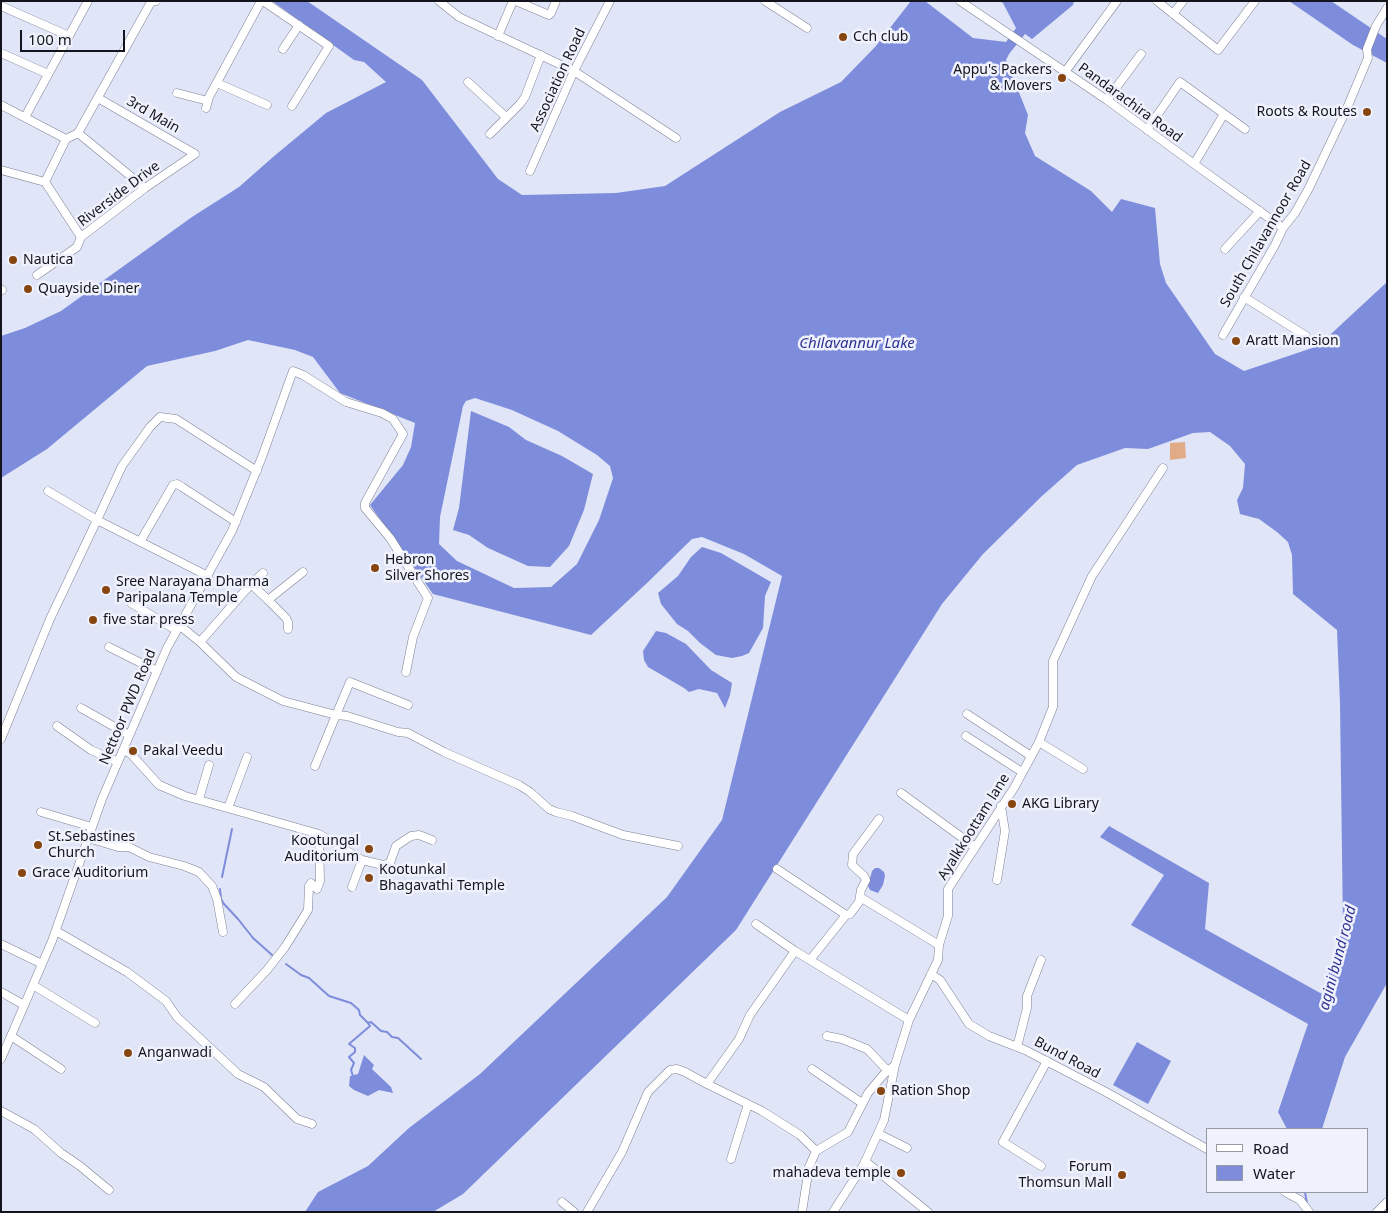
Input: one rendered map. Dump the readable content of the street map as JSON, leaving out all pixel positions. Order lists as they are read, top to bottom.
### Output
{
  "streets": {
    "street": [
      "Association Road",
      "Pandarachira Road",
      "3rd Main",
      "Riverside Drive",
      "South Chilavannoor Road",
      "Nettoor PWD Road",
      "Ayalkkoottam lane",
      "Bund Road"
    ]
  },
  "crossings": [
    ["Pandarachira Road", "South Chilavannoor Road"],
    ["3rd Main", "Riverside Drive"],
    ["Ayalkkoottam lane", "Bund Road"]
  ],
  "water": ["Chilavannur Lake", "agini bund road"],
  "places": [
    "Cch club",
    "Appu's Packers & Movers",
    "Roots & Routes",
    "Nautica",
    "Quayside Diner",
    "Aratt Mansion",
    "Hebron Silver Shores",
    "Sree Narayana Dharma Paripalana Temple",
    "five star press",
    "Pakal Veedu",
    "AKG Library",
    "St.Sebastines Church",
    "Kootungal Auditorium",
    "Grace Auditorium",
    "Kootunkal Bhagavathi Temple",
    "Anganwadi",
    "Ration Shop",
    "mahadeva temple",
    "Forum Thomsun Mall"
  ],
  "legend": ["Road", "Water"],
  "scale_bar": "100 m"
}
